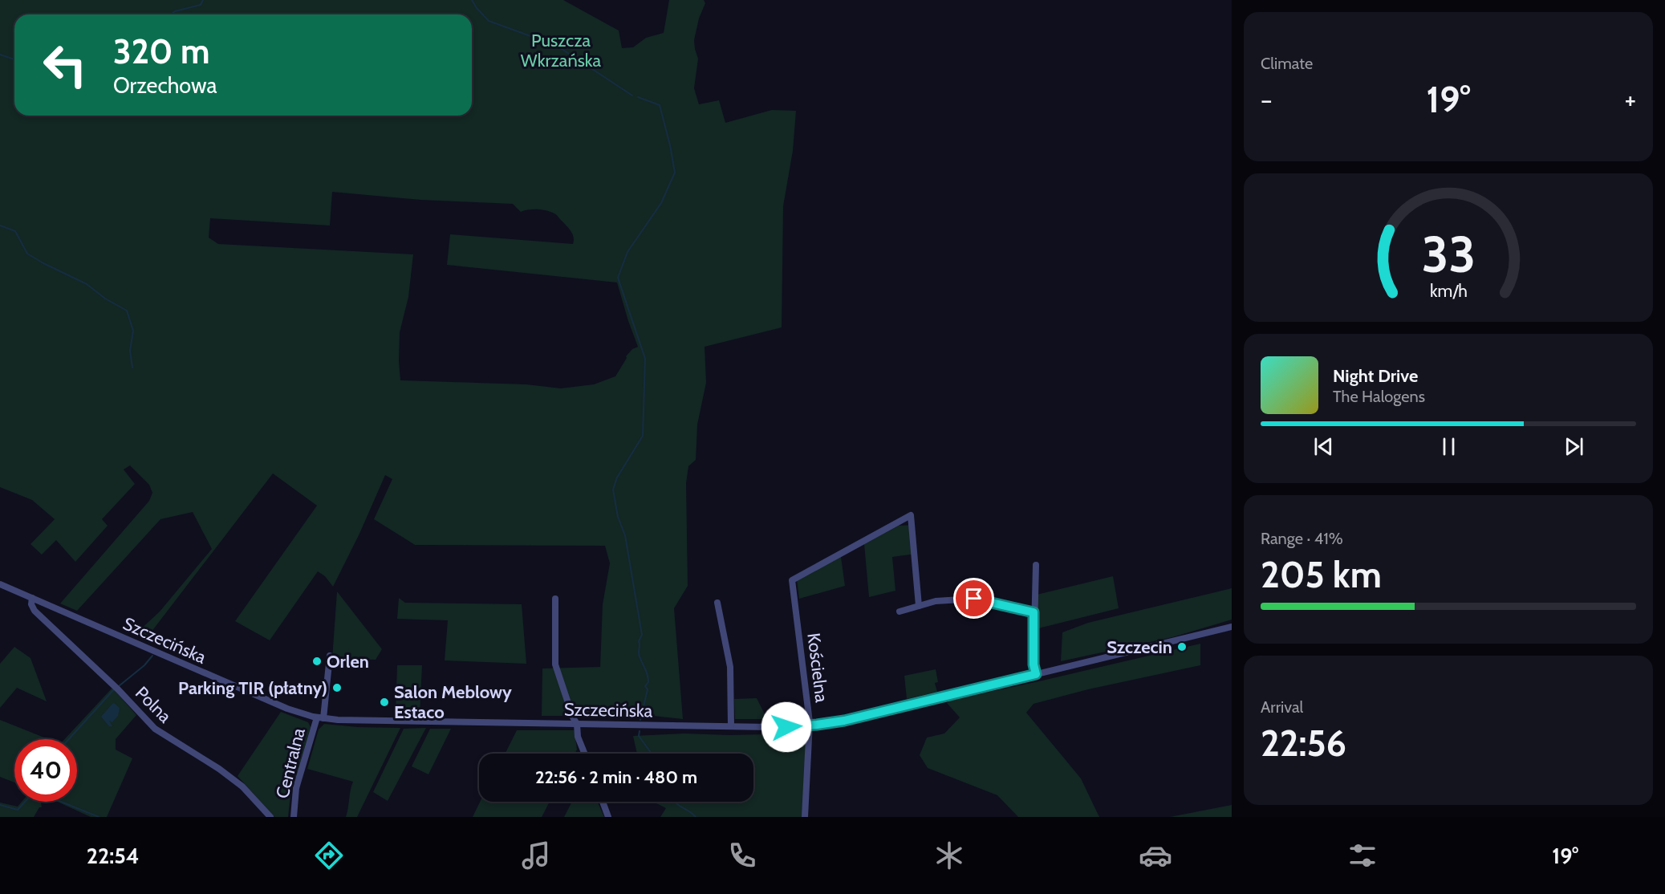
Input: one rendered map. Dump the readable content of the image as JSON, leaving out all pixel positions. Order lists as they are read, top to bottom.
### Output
{
  "streets": {
    "street": [
      "Szczecińska",
      "Kościelna",
      "Polna",
      "Centralna"
    ]
  },
  "crossings": [
    ["Szczecińska", "Kościelna"],
    ["Szczecińska", "Polna"],
    ["Szczecińska", "Centralna"]
  ],
  "parks": ["Puszcza Wkrzańska"],
  "places": [
    "Szczecin",
    "Orlen",
    "Parking TIR (płatny)",
    "Salon Meblowy Estaco"
  ],
  "page": {
    "tile": [
      "Climate",
      ["Range · 41%", "205 km"],
      ["Arrival", "22:56"]
    ],
    "turn": ["320 m", "Orzechowa"],
    "heat": ["−", "19°", "+"],
    "song": ["Night Drive", "The Halogens"],
    "limit": "40",
    "trip": "22:56 · 2 min · 480 m",
    "tabs": ["22:54", "19°"],
    "gauge": ["33", "km/h"]
  }
}
